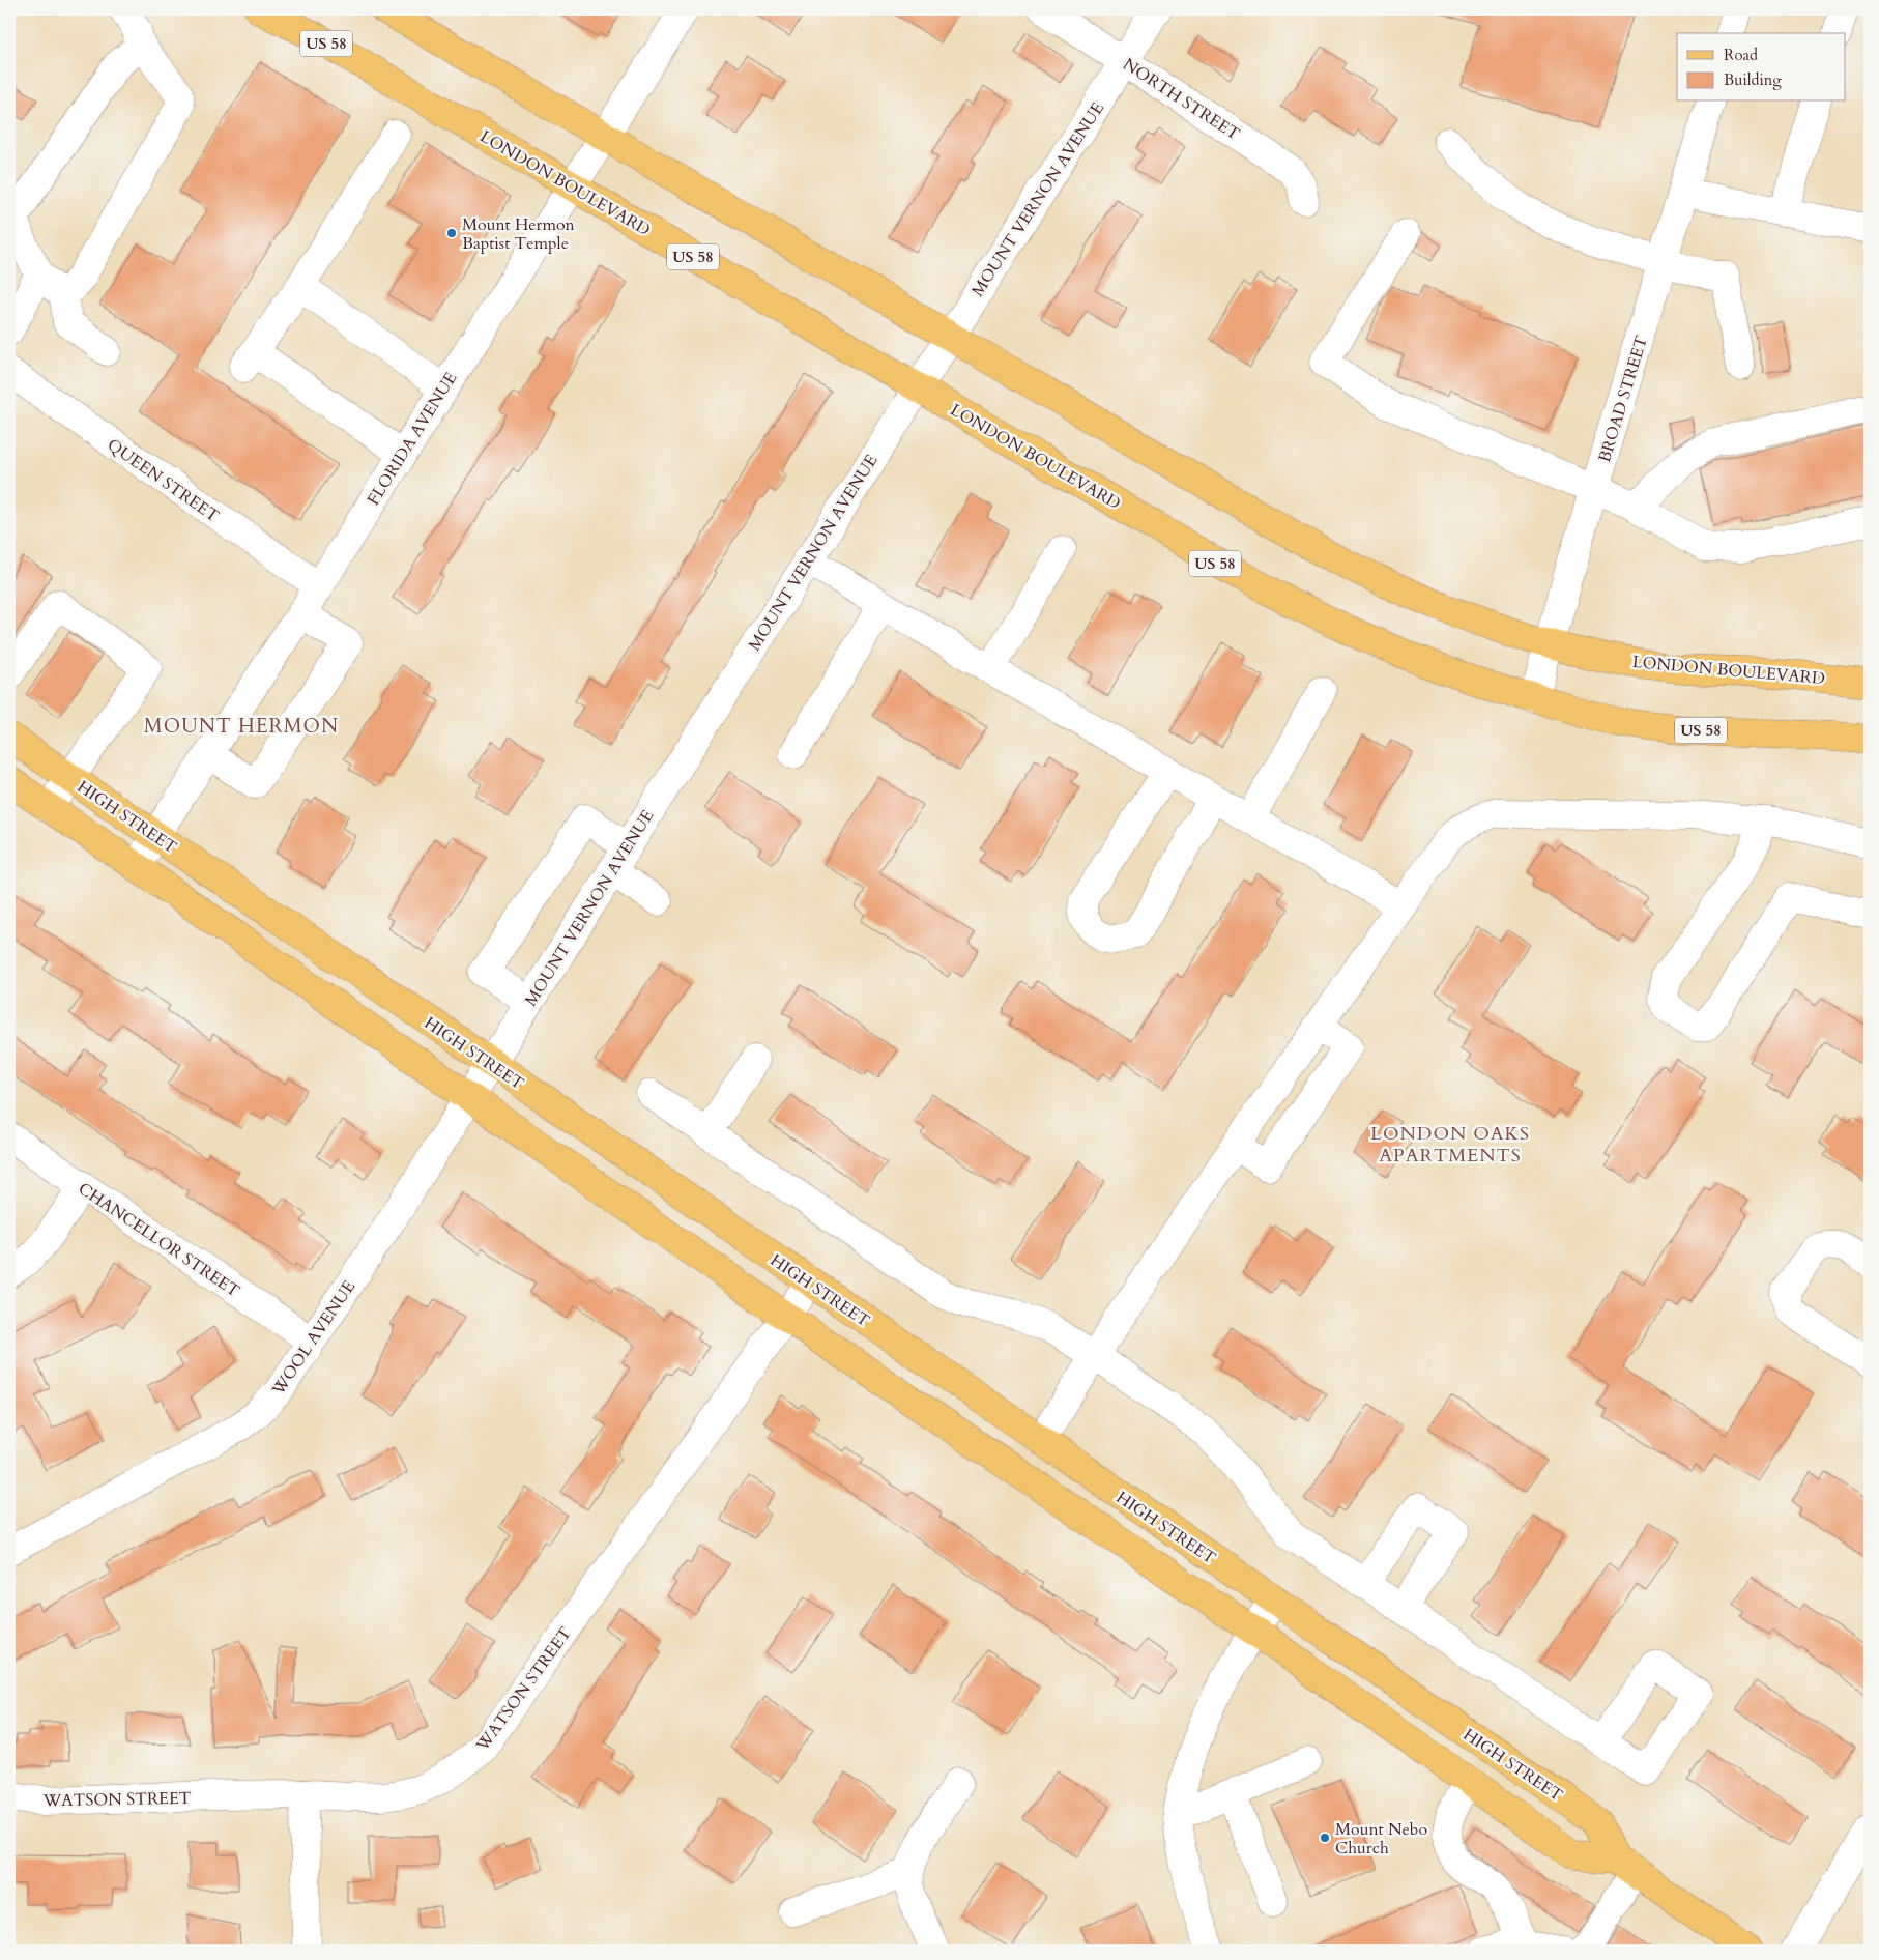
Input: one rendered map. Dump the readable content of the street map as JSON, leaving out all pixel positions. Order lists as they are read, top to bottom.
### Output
{
  "streets": {
    "main road": ["US 58", "LONDON BOULEVARD", "HIGH STREET"],
    "street": [
      "NORTH STREET",
      "MOUNT VERNON AVENUE",
      "BROAD STREET",
      "FLORIDA AVENUE",
      "QUEEN STREET",
      "CHANCELLOR STREET",
      "WOOL AVENUE",
      "WATSON STREET"
    ]
  },
  "crossings": [
    ["NORTH STREET", "MOUNT VERNON AVENUE"],
    ["LONDON BOULEVARD", "MOUNT VERNON AVENUE"],
    ["LONDON BOULEVARD", "BROAD STREET"],
    ["LONDON BOULEVARD", "FLORIDA AVENUE"],
    ["MOUNT VERNON AVENUE", "HIGH STREET"],
    ["MOUNT VERNON AVENUE", "WOOL AVENUE"],
    ["FLORIDA AVENUE", "QUEEN STREET"],
    ["FLORIDA AVENUE", "HIGH STREET"],
    ["HIGH STREET", "WATSON STREET"],
    ["CHANCELLOR STREET", "WOOL AVENUE"]
  ],
  "districts": ["MOUNT HERMON", "LONDON OAKS APARTMENTS"],
  "places": ["Mount Hermon Baptist Temple", "Mount Nebo Church"],
  "legend": ["Road", "Building"]
}
